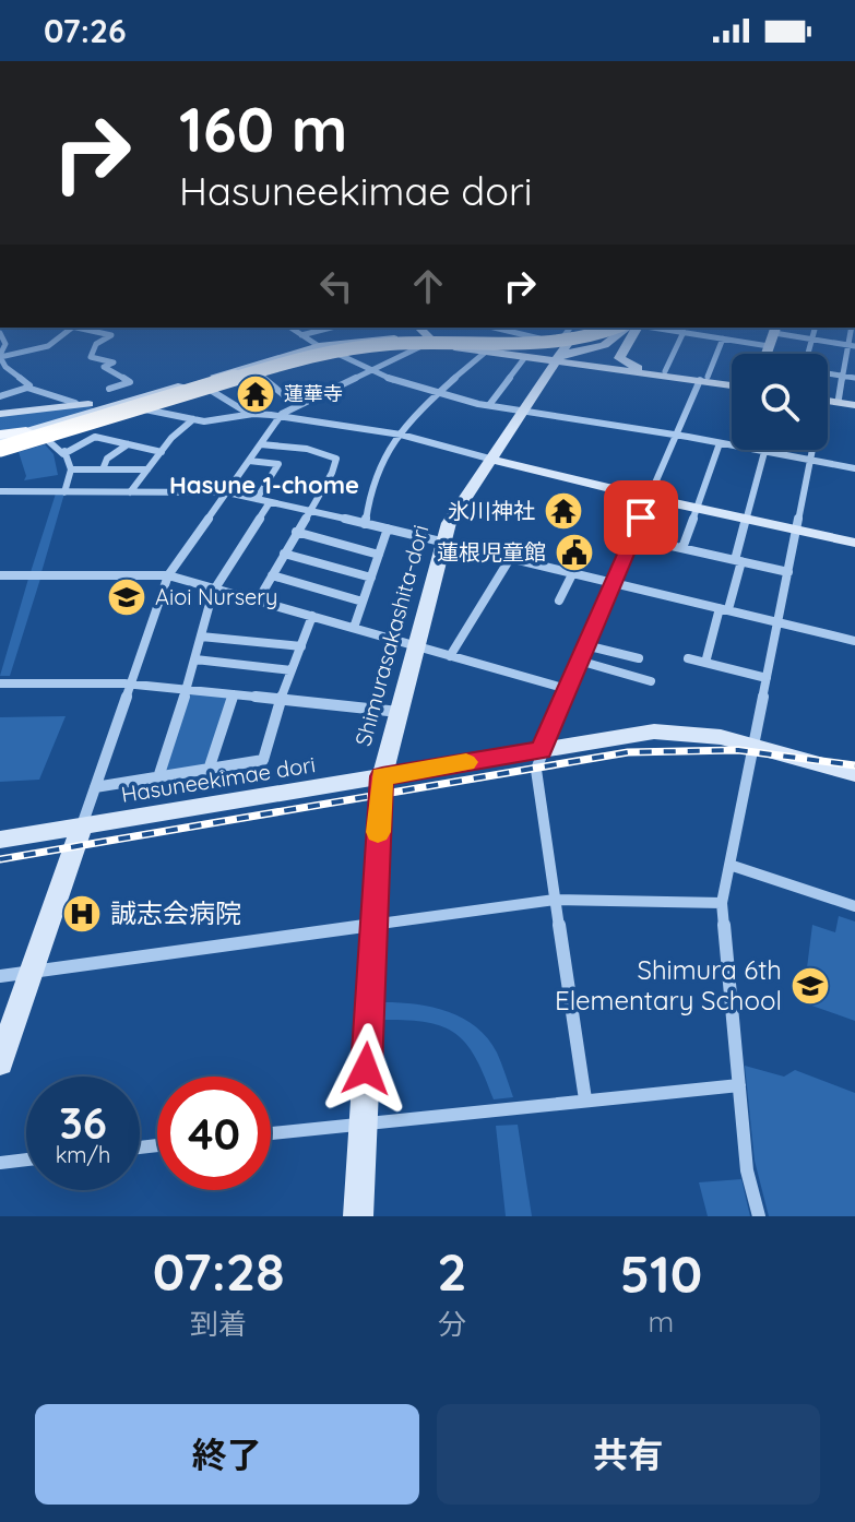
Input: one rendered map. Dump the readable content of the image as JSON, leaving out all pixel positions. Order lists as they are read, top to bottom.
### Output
{
  "streets": {
    "main road": ["Shimurasakashita-dori", "Hasuneekimae dori"]
  },
  "crossings": [
    ["Shimurasakashita-dori", "Hasuneekimae dori"]
  ],
  "districts": ["Hasune 1-chome"],
  "places": {
    "temple": ["蓮華寺", "氷川神社"],
    "public building": ["蓮根児童館"],
    "school or university": ["Aioi Nursery", "Shimura 6th Elementary School"],
    "hospital": ["誠志会病院"]
  },
  "page": {
    "status": "07:26",
    "turn": ["160 m", "Hasuneekimae dori"],
    "speed": "36 km/h",
    "limit": "40",
    "eta": [
      "07:28",
      "到着",
      "2",
      "分",
      "510",
      "m"
    ],
    "buttons": ["終了", "共有"]
  }
}
